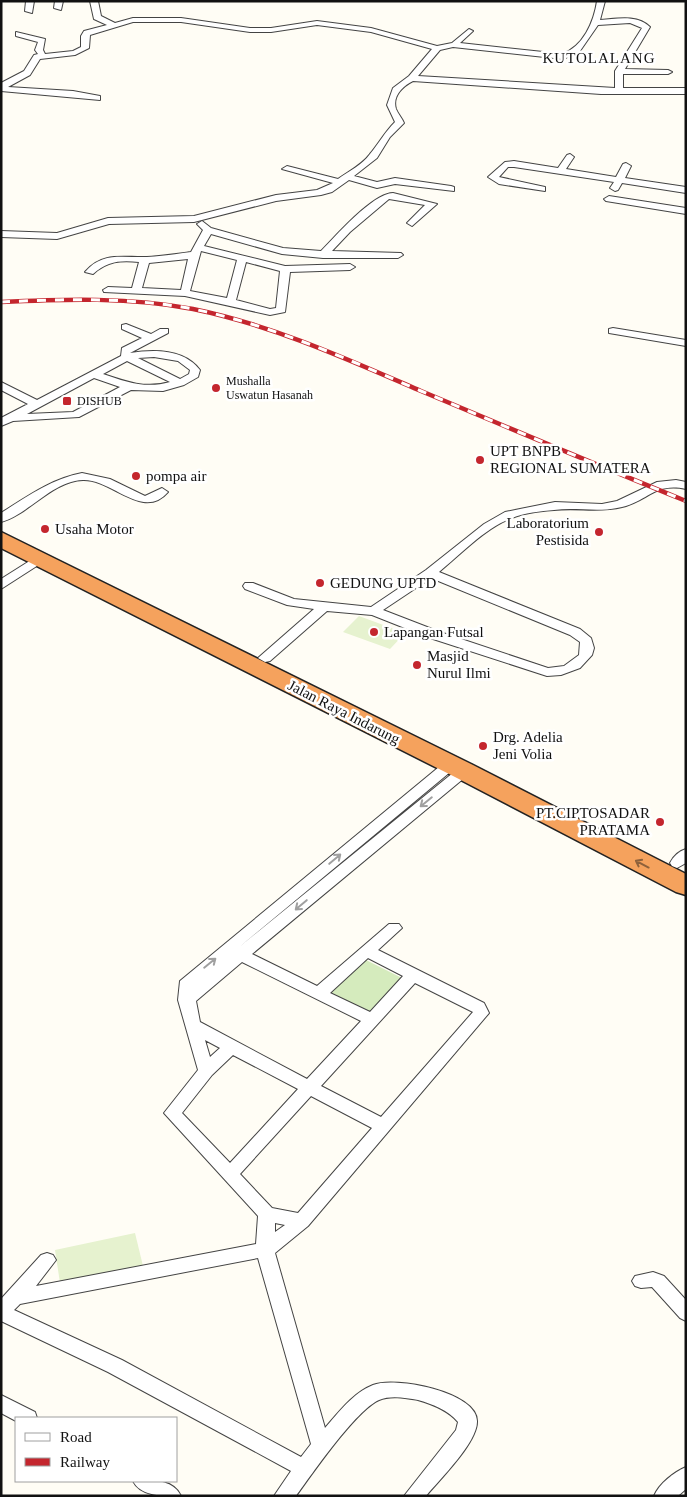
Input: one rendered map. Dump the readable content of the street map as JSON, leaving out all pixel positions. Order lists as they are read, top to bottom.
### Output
{
  "streets": {
    "highway": ["Jalan Raya Indarung"]
  },
  "districts": ["KUTOLALANG"],
  "places": {
    "other": [
      "Mushalla Uswatun Hasanah",
      "UPT BNPB REGIONAL SUMATERA",
      "pompa air",
      "Usaha Motor",
      "Laboratorium Pestisida",
      "GEDUNG UPTD",
      "Lapangan Futsal",
      "Masjid Nurul Ilmi",
      "Drg. Adelia Jeni Volia",
      "PT.CIPTOSADAR PRATAMA"
    ],
    "transit": ["DISHUB"]
  },
  "legend": ["Road", "Railway"]
}
